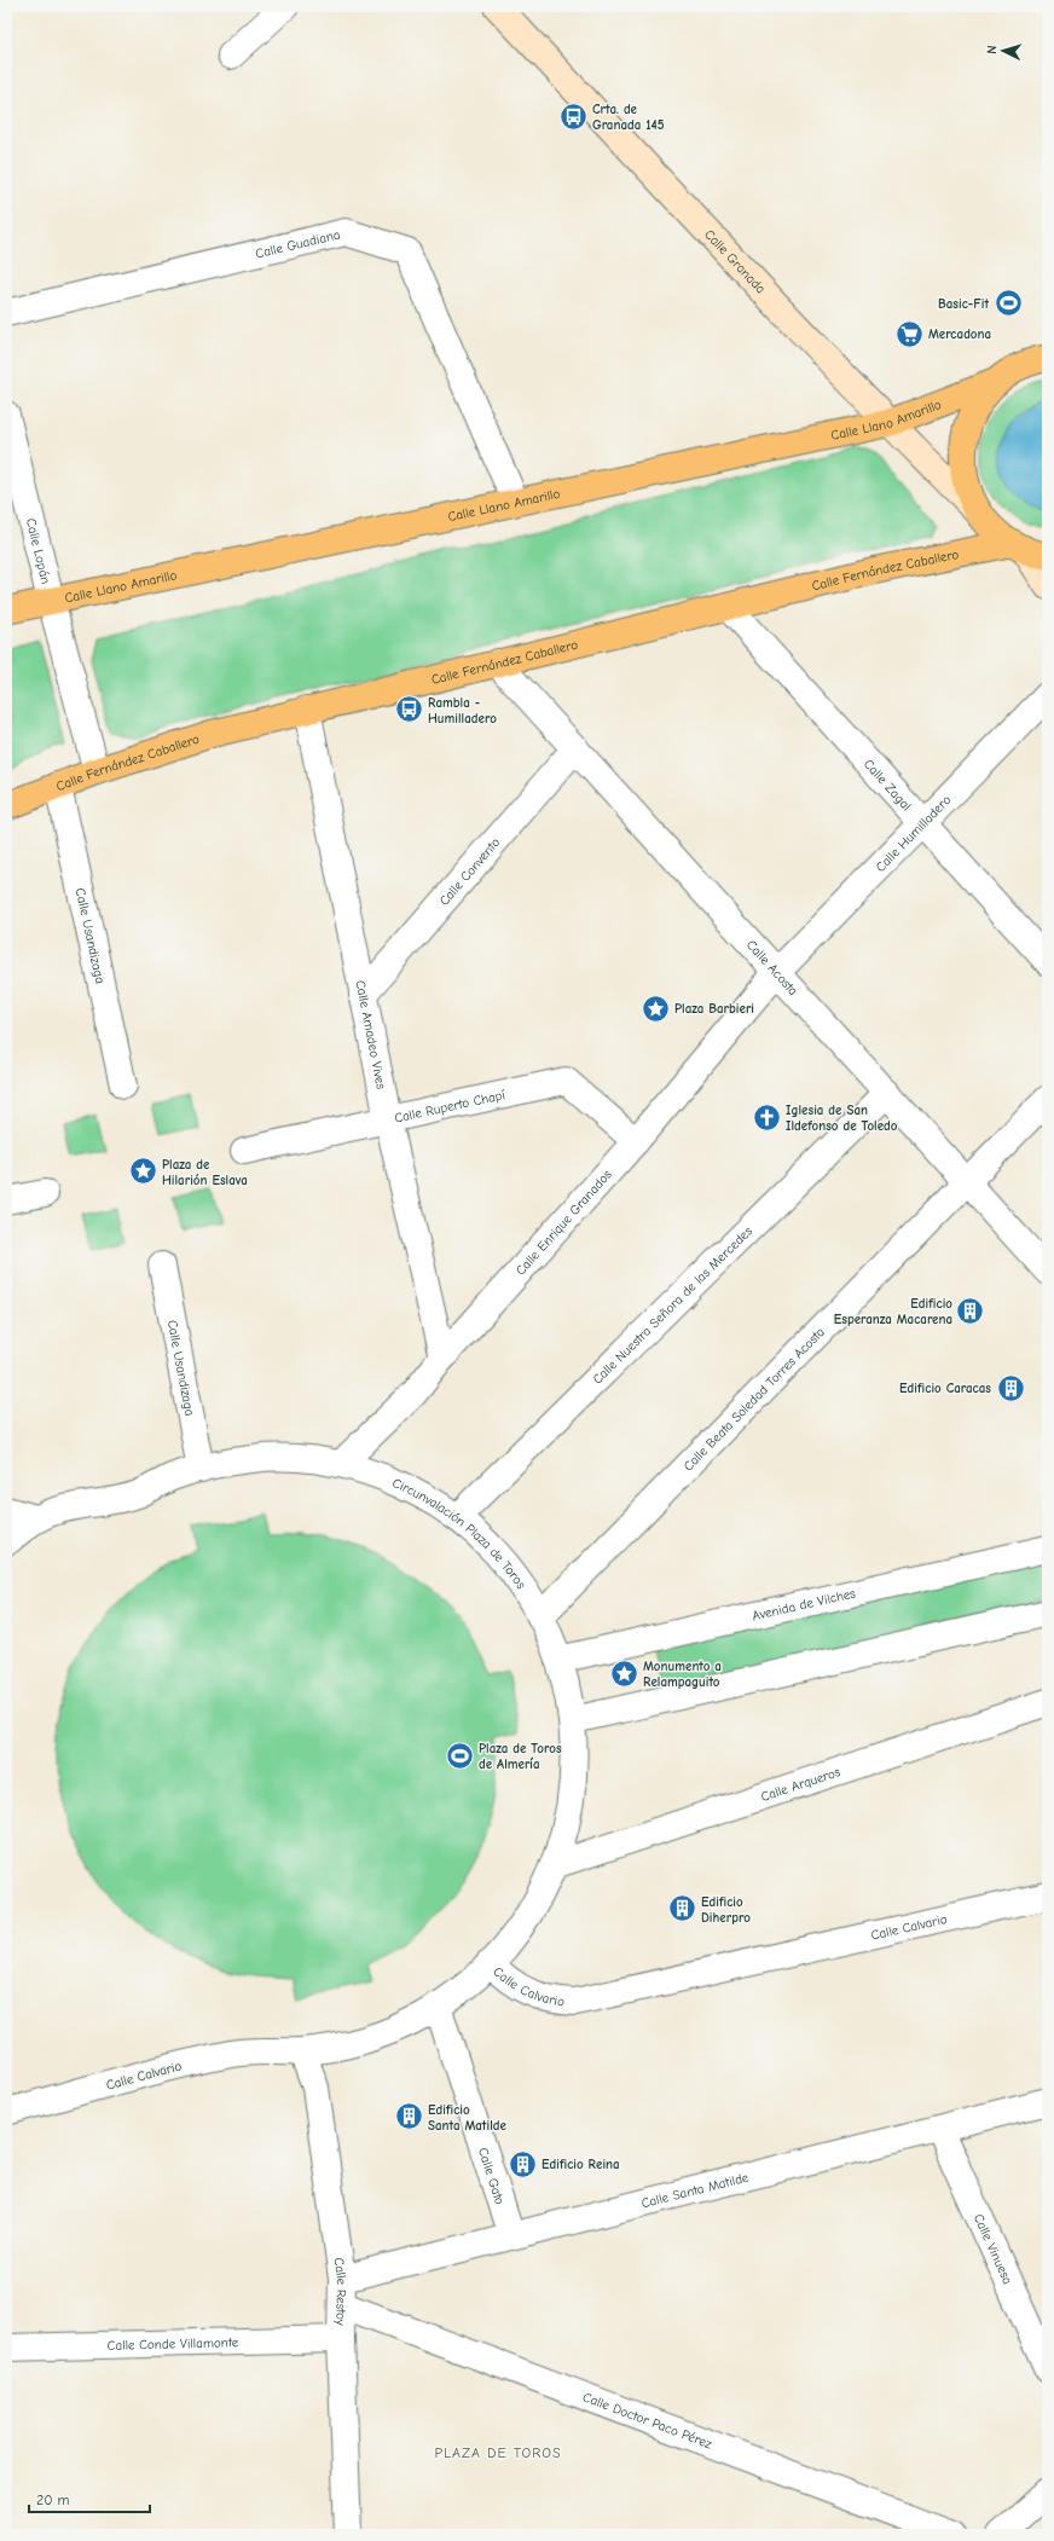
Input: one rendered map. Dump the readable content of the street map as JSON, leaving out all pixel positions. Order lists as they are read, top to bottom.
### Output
{
  "streets": {
    "main road": ["Calle Granada", "Calle Llano Amarillo", "Calle Fernández Caballero"],
    "street": [
      "Calle Guadiana",
      "Calle Lopán",
      "Calle Zagal",
      "Calle Humilladero",
      "Calle Convento",
      "Calle Usandizaga",
      "Calle Acosta",
      "Calle Amadeo Vives",
      "Calle Ruperto Chapí",
      "Calle Enrique Granados",
      "Calle Nuestra Señora de las Mercedes",
      "Calle Beata Soledad Torres Acosta",
      "Circunvalación Plaza de Toros",
      "Avenida de Vilches",
      "Calle Arqueros",
      "Calle Calvario",
      "Calle Gato",
      "Calle Santa Matilde",
      "Calle Vinuesa",
      "Calle Restoy",
      "Calle Conde Villamonte",
      "Calle Doctor Paco Pérez"
    ]
  },
  "crossings": [
    ["Calle Guadiana", "Calle Llano Amarillo"],
    ["Calle Granada", "Calle Llano Amarillo"],
    ["Calle Llano Amarillo", "Calle Lopán"],
    ["Calle Lopán", "Calle Fernández Caballero"],
    ["Calle Fernández Caballero", "Calle Zagal"],
    ["Calle Fernández Caballero", "Calle Usandizaga"],
    ["Calle Fernández Caballero", "Calle Acosta"],
    ["Calle Fernández Caballero", "Calle Amadeo Vives"],
    ["Calle Zagal", "Calle Humilladero"],
    ["Calle Humilladero", "Calle Acosta"],
    ["Calle Humilladero", "Calle Enrique Granados"],
    ["Calle Convento", "Calle Acosta"],
    ["Calle Convento", "Calle Amadeo Vives"],
    ["Calle Usandizaga", "Circunvalación Plaza de Toros"],
    ["Calle Acosta", "Calle Enrique Granados"],
    ["Calle Acosta", "Calle Nuestra Señora de las Mercedes"],
    ["Calle Acosta", "Calle Beata Soledad Torres Acosta"],
    ["Calle Amadeo Vives", "Calle Ruperto Chapí"],
    ["Calle Amadeo Vives", "Calle Enrique Granados"],
    ["Calle Ruperto Chapí", "Calle Enrique Granados"],
    ["Calle Enrique Granados", "Circunvalación Plaza de Toros"],
    ["Calle Nuestra Señora de las Mercedes", "Circunvalación Plaza de Toros"],
    ["Calle Beata Soledad Torres Acosta", "Circunvalación Plaza de Toros"],
    ["Circunvalación Plaza de Toros", "Avenida de Vilches"],
    ["Circunvalación Plaza de Toros", "Calle Arqueros"],
    ["Circunvalación Plaza de Toros", "Calle Calvario"],
    ["Calle Calvario", "Calle Gato"],
    ["Calle Calvario", "Calle Restoy"],
    ["Calle Gato", "Calle Santa Matilde"],
    ["Calle Santa Matilde", "Calle Vinuesa"],
    ["Calle Santa Matilde", "Calle Restoy"],
    ["Calle Restoy", "Calle Conde Villamonte"],
    ["Calle Restoy", "Calle Doctor Paco Pérez"]
  ],
  "districts": ["PLAZA DE TOROS"],
  "places": {
    "bus stop": ["Crta. de Granada 145", "Rambla - Humilladero"],
    "sports": ["Basic-Fit", "Plaza de Toros de Almería"],
    "supermarket": ["Mercadona"],
    "place": ["Plaza Barbieri", "Plaza de Hilarión Eslava", "Monumento a Relampaguito"],
    "church": ["Iglesia de San Ildefonso de Toledo"],
    "building": [
      "Edificio Esperanza Macarena",
      "Edificio Caracas",
      "Edificio Diherpro",
      "Edificio Santa Matilde",
      "Edificio Reina"
    ]
  },
  "scale_bar": "20 m",
  "north": "left"
}
